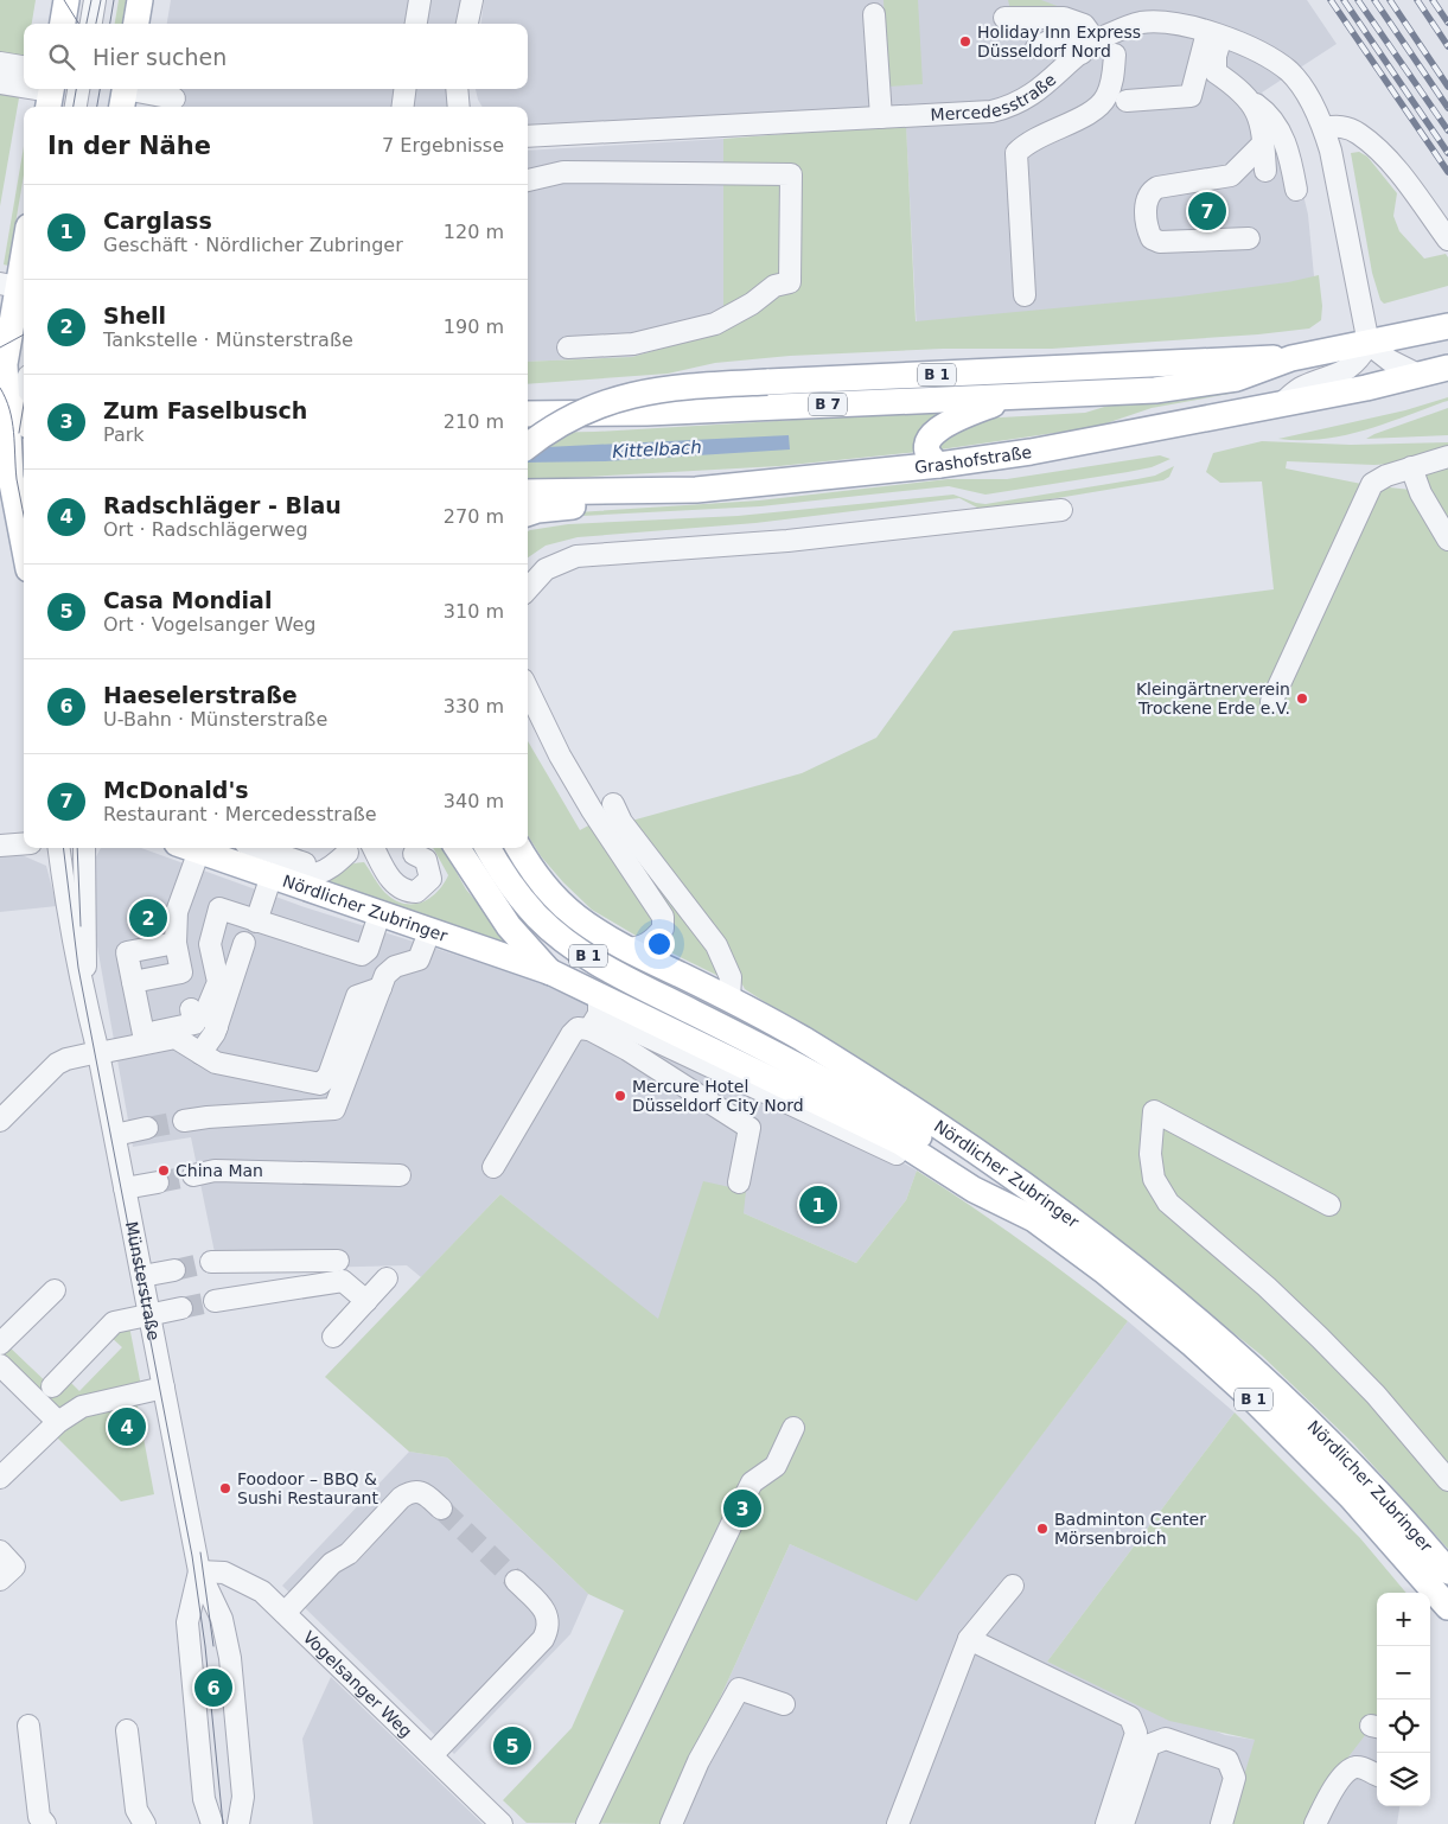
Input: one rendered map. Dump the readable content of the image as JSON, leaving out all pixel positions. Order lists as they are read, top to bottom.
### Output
{
  "streets": {
    "main road": [
      "B 1",
      "B 7",
      "Grashofstraße",
      "Nördlicher Zubringer"
    ],
    "street": ["Mercedesstraße", "Münsterstraße", "Vogelsanger Weg"]
  },
  "crossings": [
    ["Mercedesstraße", "B 7"],
    ["B 1", "B 7"],
    ["B 1", "Nördlicher Zubringer"],
    ["Münsterstraße", "Vogelsanger Weg"]
  ],
  "water": ["Kittelbach"],
  "places": [
    "Holiday Inn Express Düsseldorf Nord",
    "Kleingärtnerverein Trockene Erde e.V.",
    "Mercure Hotel Düsseldorf City Nord",
    "China Man",
    "Foodoor – BBQ & Sushi Restaurant",
    "Badminton Center Mörsenbroich"
  ],
  "page": {
    "search": "Hier suchen",
    "heading": ["In der Nähe", "7 Ergebnisse"],
    "list": [
      {
        "mark": "1",
        "name": "Carglass",
        "note": "Geschäft · Nördlicher Zubringer",
        "value": "120 m"
      },
      {
        "mark": "2",
        "name": "Shell",
        "note": "Tankstelle · Münsterstraße",
        "value": "190 m"
      },
      {
        "mark": "3",
        "name": "Zum Faselbusch",
        "note": "Park",
        "value": "210 m"
      },
      {
        "mark": "4",
        "name": "Radschläger - Blau",
        "note": "Ort · Radschlägerweg",
        "value": "270 m"
      },
      {
        "mark": "5",
        "name": "Casa Mondial",
        "note": "Ort · Vogelsanger Weg",
        "value": "310 m"
      },
      {
        "mark": "6",
        "name": "Haeselerstraße",
        "note": "U-Bahn · Münsterstraße",
        "value": "330 m"
      },
      {
        "mark": "7",
        "name": "McDonald's",
        "note": "Restaurant · Mercedesstraße",
        "value": "340 m"
      }
    ],
    "pins": [
      "7",
      "2",
      "1",
      "4",
      "3",
      "6",
      "5"
    ],
    "map_buttons": ["+", "−"]
  }
}
